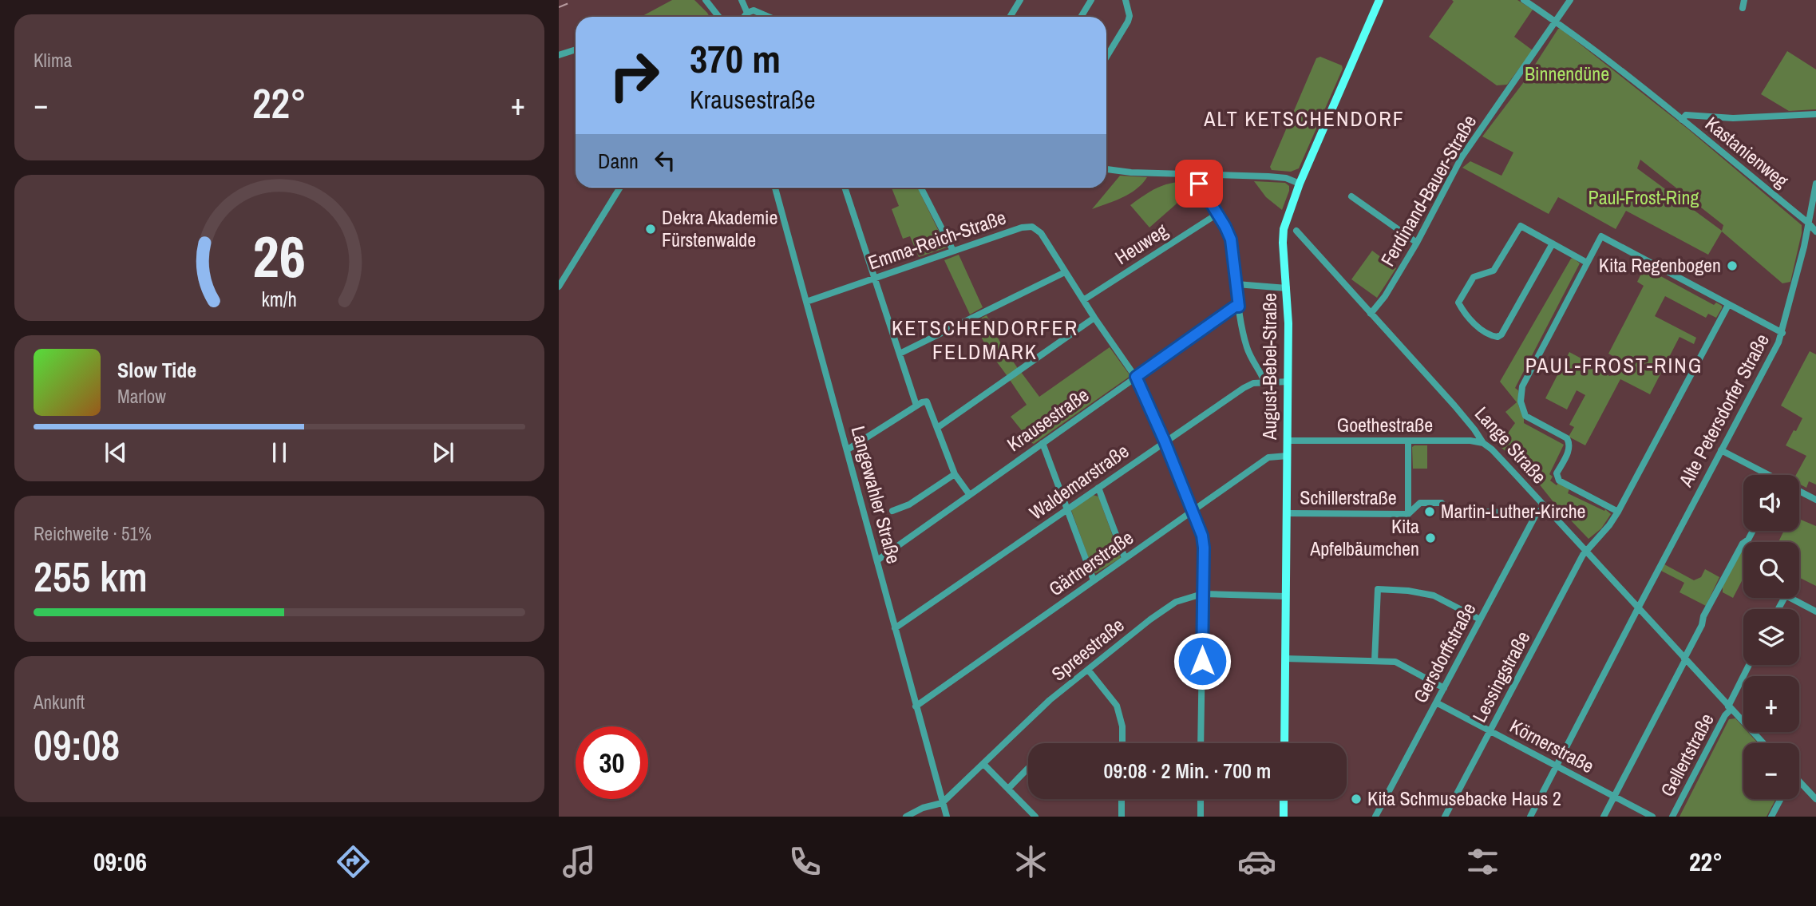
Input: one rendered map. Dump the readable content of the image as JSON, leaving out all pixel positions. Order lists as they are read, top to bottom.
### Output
{
  "streets": {
    "main road": ["August-Bebel-Straße"],
    "street": [
      "Kastanienweg",
      "Ferdinand-Bauer-Straße",
      "Emma-Reich-Straße",
      "Heuweg",
      "Alte Petersdorfer Straße",
      "Krausestraße",
      "Goethestraße",
      "Lange Straße",
      "Waldemarstraße",
      "Langewahler Straße",
      "Schillerstraße",
      "Gärtnerstraße",
      "Spreestraße",
      "Gersdorffstraße",
      "Lessingstraße",
      "Körnerstraße",
      "Gellertstraße"
    ]
  },
  "crossings": [
    ["Kastanienweg", "Ferdinand-Bauer-Straße"],
    ["Kastanienweg", "Alte Petersdorfer Straße"],
    ["Ferdinand-Bauer-Straße", "Lange Straße"],
    ["Emma-Reich-Straße", "Heuweg"],
    ["Emma-Reich-Straße", "Krausestraße"],
    ["Emma-Reich-Straße", "Waldemarstraße"],
    ["Emma-Reich-Straße", "Langewahler Straße"],
    ["Emma-Reich-Straße", "Gärtnerstraße"],
    ["Emma-Reich-Straße", "Spreestraße"],
    ["August-Bebel-Straße", "Goethestraße"],
    ["August-Bebel-Straße", "Waldemarstraße"],
    ["August-Bebel-Straße", "Schillerstraße"],
    ["August-Bebel-Straße", "Gärtnerstraße"],
    ["August-Bebel-Straße", "Spreestraße"],
    ["Alte Petersdorfer Straße", "Lange Straße"],
    ["Alte Petersdorfer Straße", "Körnerstraße"],
    ["Krausestraße", "Langewahler Straße"],
    ["Goethestraße", "Lange Straße"],
    ["Lange Straße", "Gersdorffstraße"],
    ["Lange Straße", "Lessingstraße"],
    ["Lange Straße", "Gellertstraße"],
    ["Waldemarstraße", "Langewahler Straße"],
    ["Langewahler Straße", "Gärtnerstraße"],
    ["Langewahler Straße", "Spreestraße"],
    ["Schillerstraße", "Gersdorffstraße"],
    ["Gersdorffstraße", "Körnerstraße"],
    ["Lessingstraße", "Körnerstraße"]
  ],
  "districts": ["ALT KETSCHENDORF", "KETSCHENDORFER FELDMARK", "PAUL-FROST-RING"],
  "parks": ["Binnendüne", "Paul-Frost-Ring"],
  "places": [
    "Dekra Akademie Fürstenwalde",
    "Kita Regenbogen",
    "Martin-Luther-Kirche",
    "Kita Apfelbäumchen",
    "Kita Schmusebacke Haus 2"
  ],
  "page": {
    "tile": [
      "Klima",
      ["Reichweite · 51%", "255 km"],
      ["Ankunft", "09:08"]
    ],
    "turn": ["370 m", "Krausestraße"],
    "heat": ["−", "22°", "+"],
    "then": "Dann",
    "song": ["Slow Tide", "Marlow"],
    "map_buttons": ["+", "−"],
    "limit": "30",
    "trip": "09:08 · 2 Min. · 700 m",
    "tabs": ["09:06", "22°"],
    "gauge": ["26", "km/h"]
  }
}
